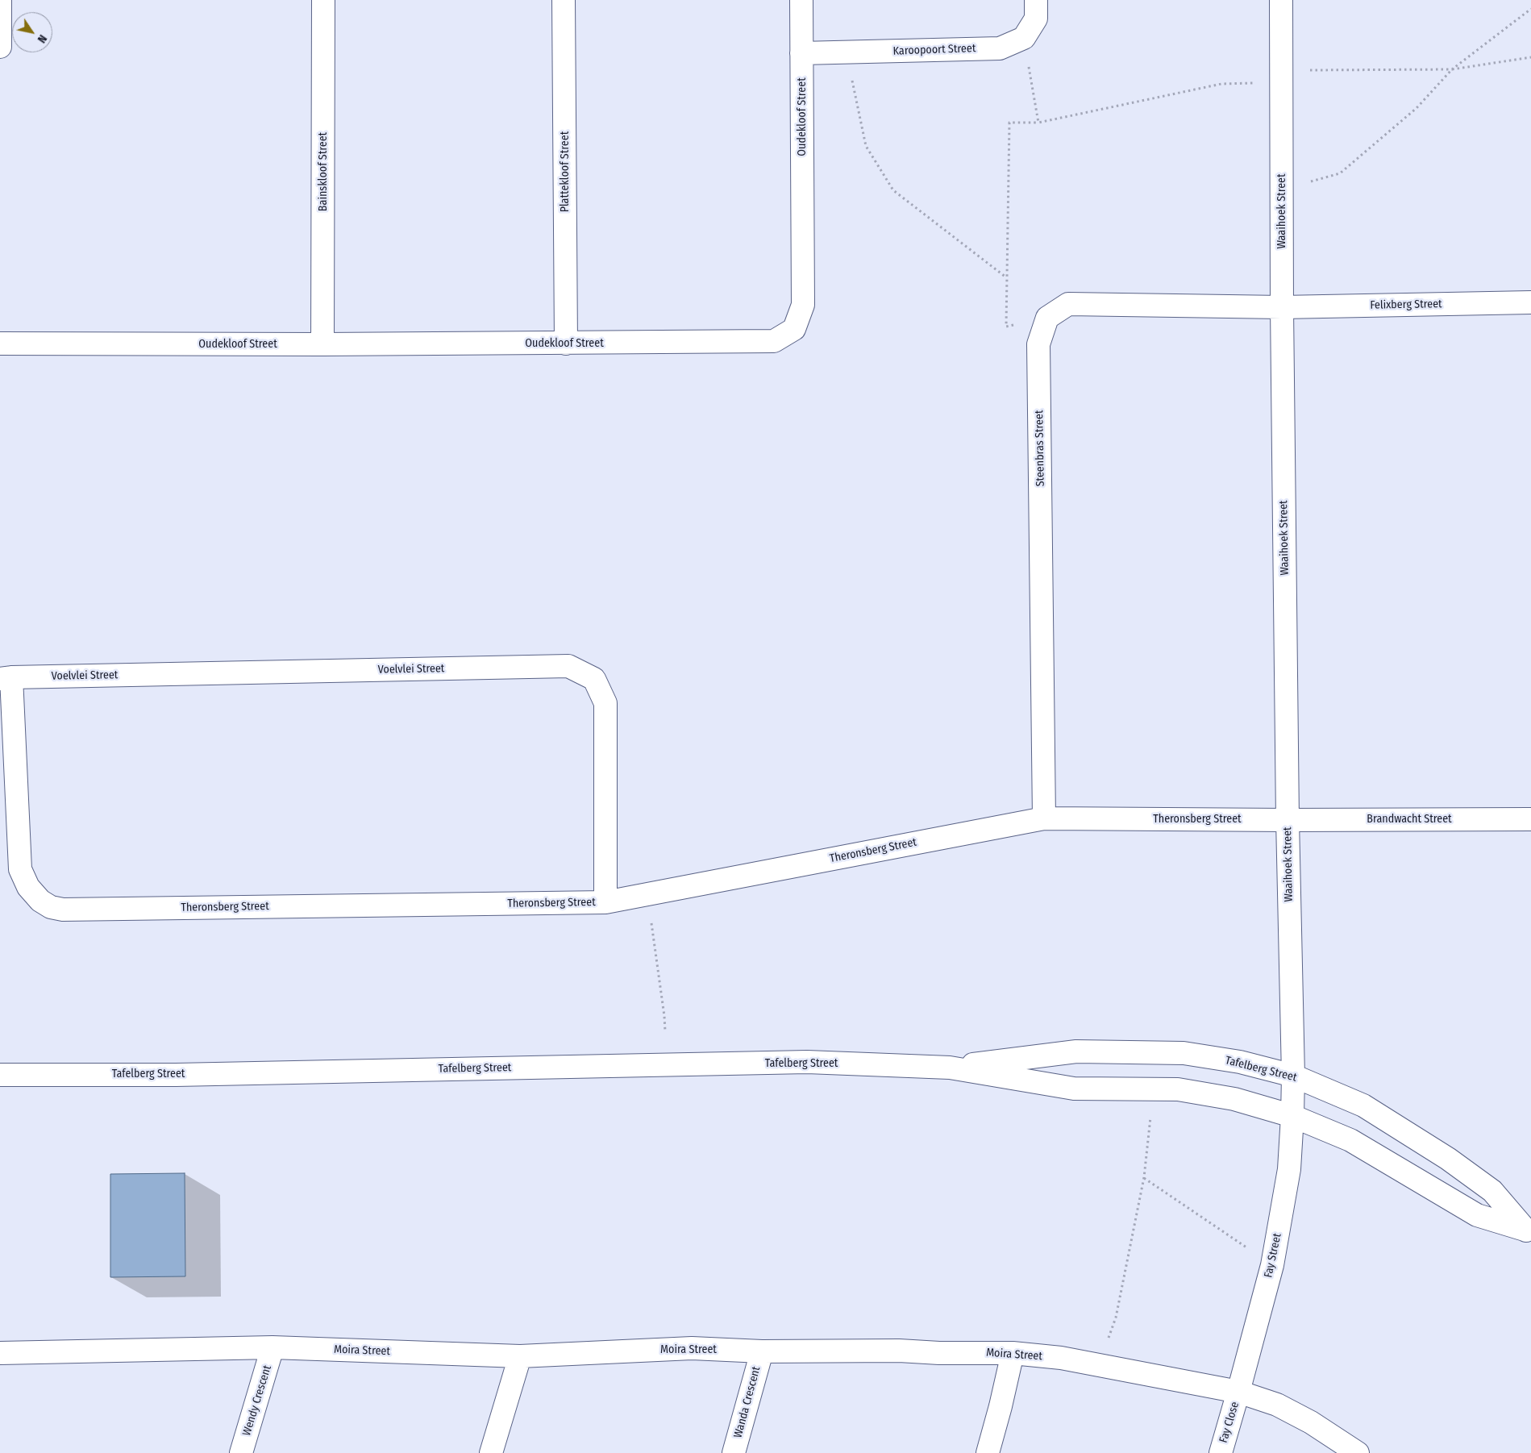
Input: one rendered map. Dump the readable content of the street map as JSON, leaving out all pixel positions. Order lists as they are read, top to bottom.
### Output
{
  "streets": {
    "street": [
      "Karoopoort Street",
      "Oudekloof Street",
      "Bainskloof Street",
      "Plattekloof Street",
      "Waaihoek Street",
      "Felixberg Street",
      "Steenbras Street",
      "Voelvlei Street",
      "Theronsberg Street",
      "Brandwacht Street",
      "Tafelberg Street",
      "Fay Street",
      "Moira Street",
      "Wendy Crescent",
      "Wanda Crescent",
      "Fay Close"
    ]
  },
  "crossings": [
    ["Karoopoort Street", "Oudekloof Street"],
    ["Oudekloof Street", "Bainskloof Street"],
    ["Oudekloof Street", "Plattekloof Street"],
    ["Waaihoek Street", "Felixberg Street"],
    ["Waaihoek Street", "Theronsberg Street"],
    ["Waaihoek Street", "Brandwacht Street"],
    ["Waaihoek Street", "Tafelberg Street"],
    ["Waaihoek Street", "Fay Street"],
    ["Steenbras Street", "Theronsberg Street"],
    ["Voelvlei Street", "Theronsberg Street"],
    ["Theronsberg Street", "Brandwacht Street"],
    ["Tafelberg Street", "Fay Street"],
    ["Fay Street", "Moira Street"],
    ["Fay Street", "Fay Close"],
    ["Moira Street", "Wendy Crescent"],
    ["Moira Street", "Wanda Crescent"],
    ["Moira Street", "Fay Close"]
  ],
  "north": "bottom right"
}
